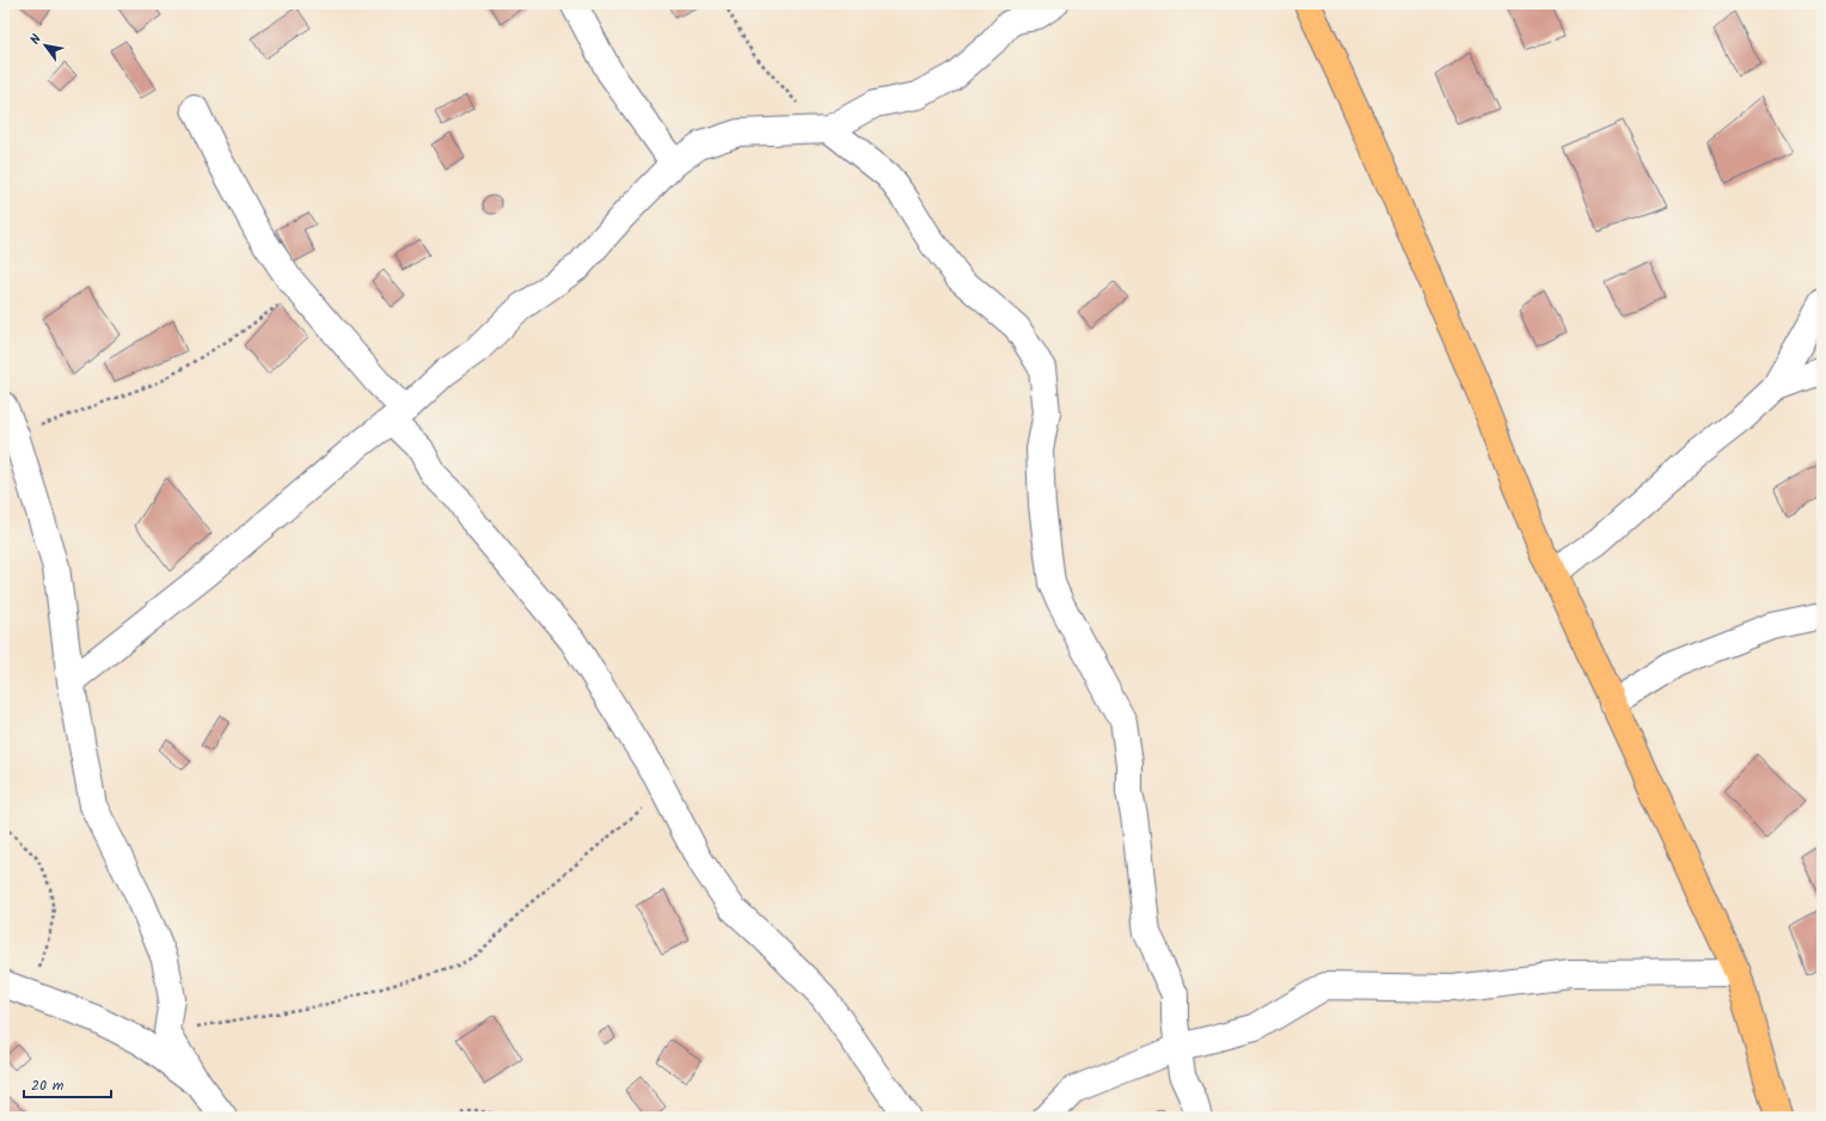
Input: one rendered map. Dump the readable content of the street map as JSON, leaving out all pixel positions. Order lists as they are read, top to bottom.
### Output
{
  "scale_bar": "20 m",
  "north": "top left"
}
